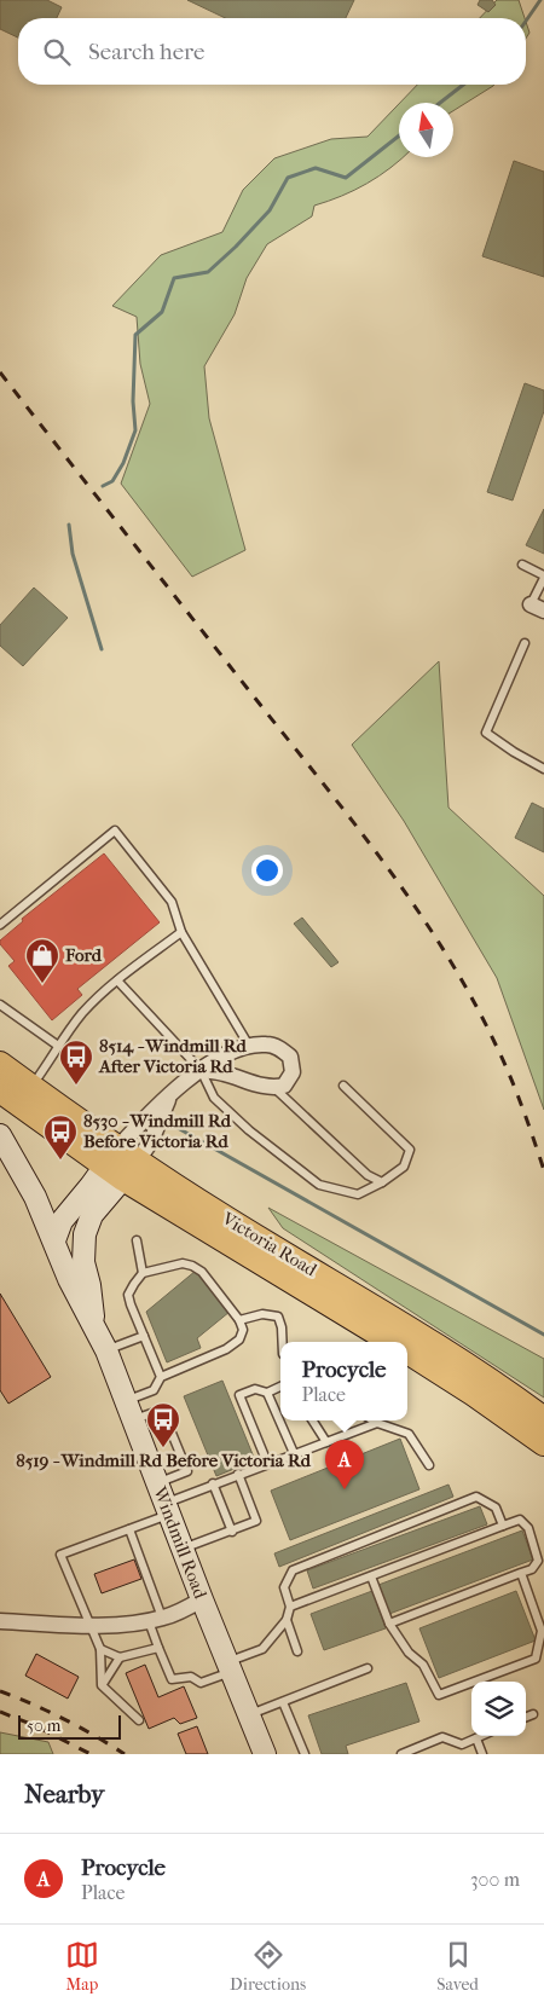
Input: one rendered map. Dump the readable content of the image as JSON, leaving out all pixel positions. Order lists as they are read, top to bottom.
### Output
{
  "streets": {
    "main road": ["Victoria Road", "Windmill Road"]
  },
  "crossings": [
    ["Victoria Road", "Windmill Road"]
  ],
  "places": {
    "shop": ["Ford"],
    "bus stop": ["8514 - Windmill Rd After Victoria Rd", "8530 - Windmill Rd Before Victoria Rd", "8519 - Windmill Rd Before Victoria Rd"]
  },
  "scale_bar": "50 m",
  "north": "top",
  "page": {
    "search": "Search here",
    "popup": ["Procycle", "Place"],
    "pins": "A",
    "scale": "50 m",
    "heading": "Nearby",
    "list": [
      {
        "mark": "A",
        "name": "Procycle",
        "note": "Place",
        "value": "300 m"
      }
    ],
    "nav": ["Map", "Directions", "Saved"]
  }
}
